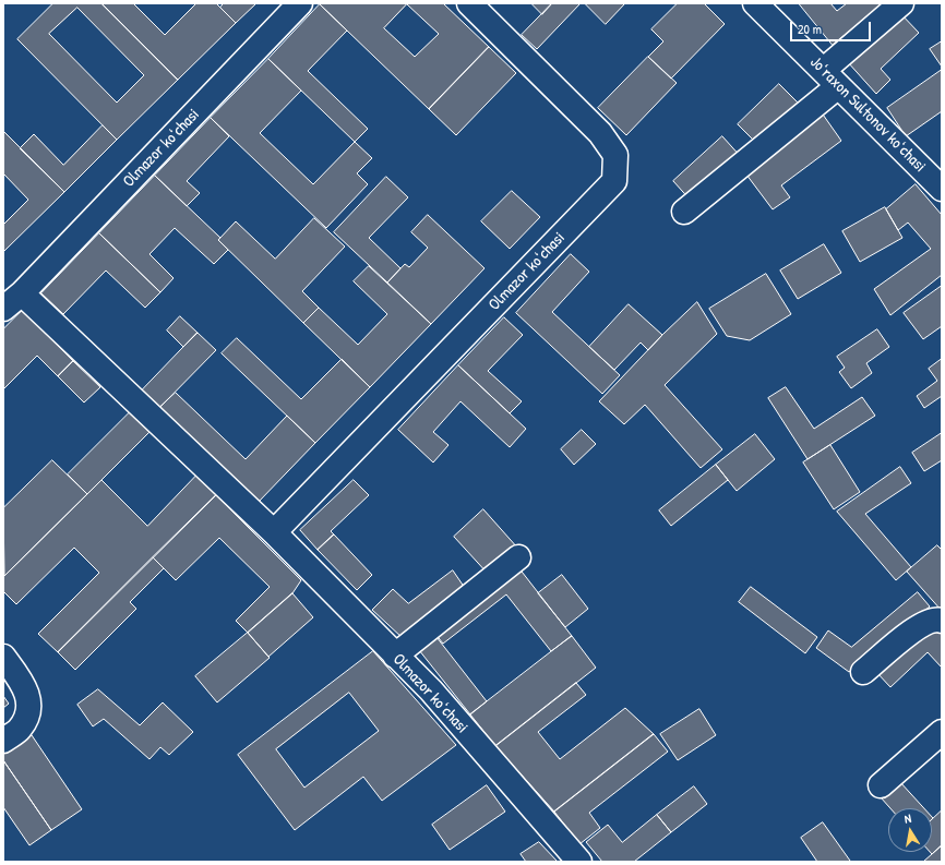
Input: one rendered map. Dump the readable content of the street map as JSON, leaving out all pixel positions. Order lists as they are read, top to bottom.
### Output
{
  "streets": {
    "street": ["Joʻraxon Sultonov koʻchasi", "Olmazor koʻchasi"]
  },
  "scale_bar": "20 m",
  "north": "top"
}
